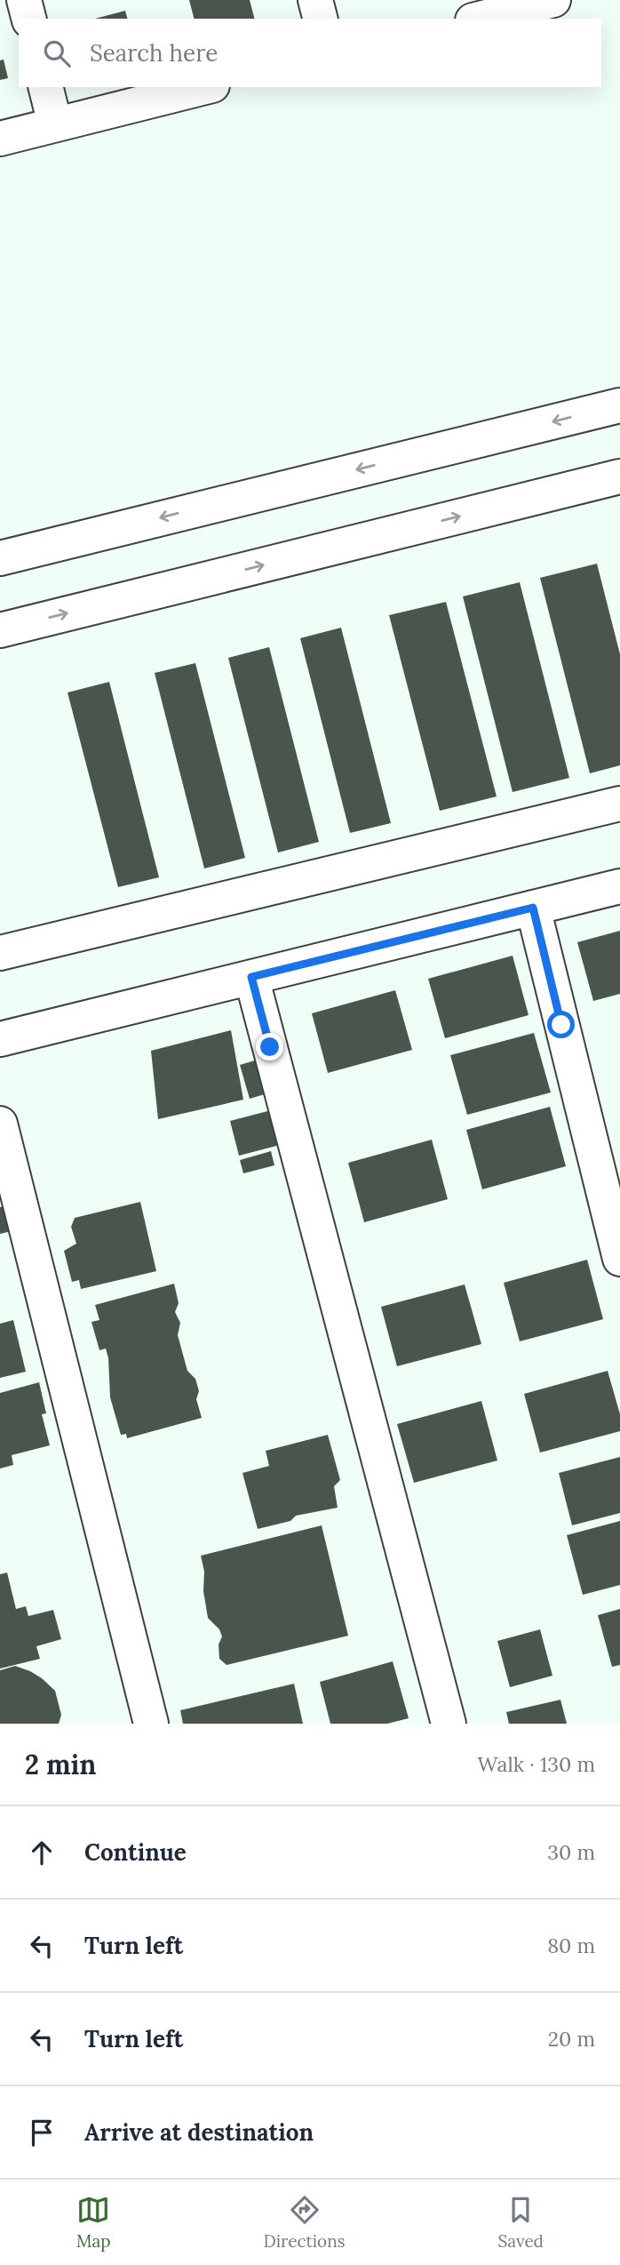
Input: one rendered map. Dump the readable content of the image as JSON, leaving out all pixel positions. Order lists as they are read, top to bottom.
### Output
{
  "page": {
    "search": "Search here",
    "heading": ["2 min", "Walk · 130 m"],
    "list": [
      ["Continue", "30 m"],
      ["Turn left", "80 m"],
      ["Turn left", "20 m"],
      "Arrive at destination"
    ],
    "nav": ["Map", "Directions", "Saved"]
  }
}
